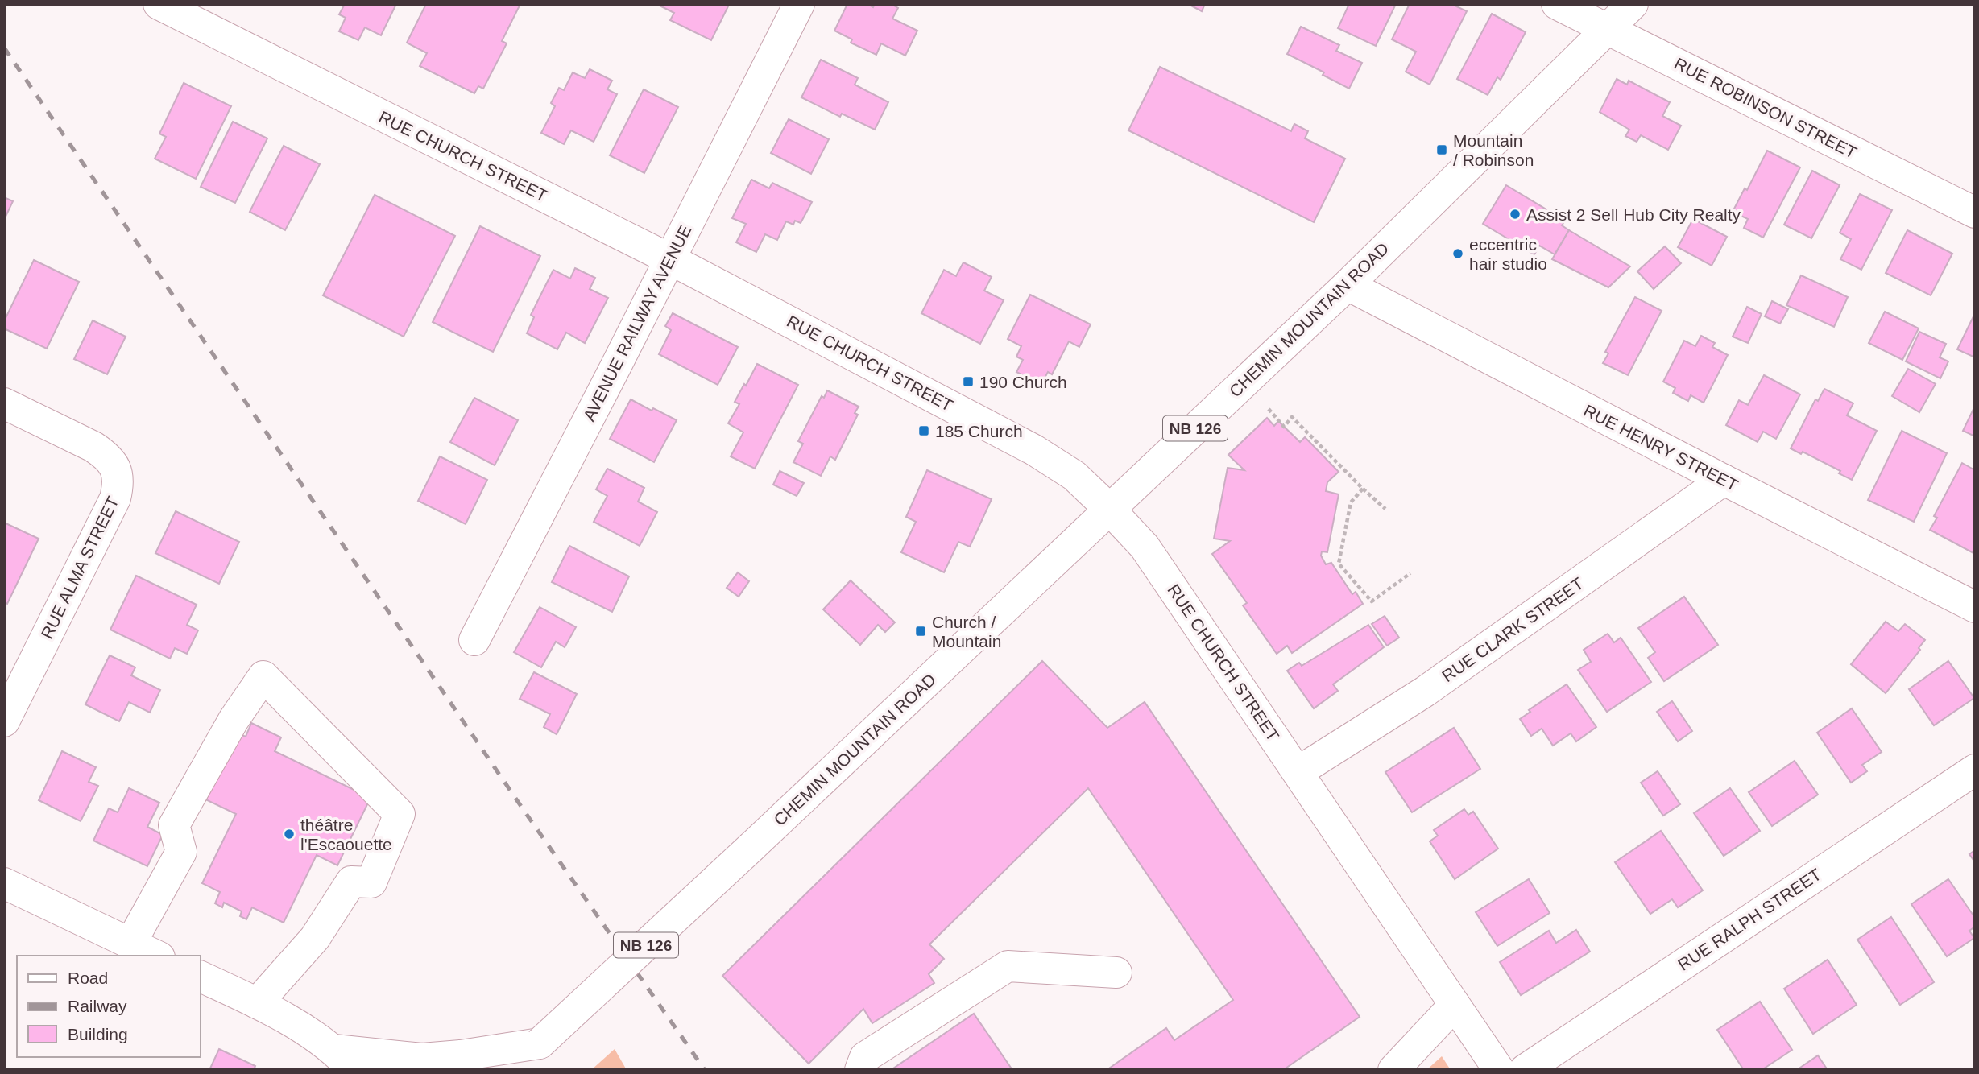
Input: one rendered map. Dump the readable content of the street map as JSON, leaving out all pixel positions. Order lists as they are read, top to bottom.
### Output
{
  "streets": {
    "street": [
      "RUE ROBINSON STREET",
      "RUE CHURCH STREET",
      "CHEMIN MOUNTAIN ROAD",
      "AVENUE RAILWAY AVENUE",
      "NB 126",
      "RUE HENRY STREET",
      "RUE ALMA STREET",
      "RUE CLARK STREET",
      "RUE RALPH STREET"
    ]
  },
  "crossings": [
    ["RUE ROBINSON STREET", "CHEMIN MOUNTAIN ROAD"],
    ["RUE CHURCH STREET", "CHEMIN MOUNTAIN ROAD"],
    ["RUE CHURCH STREET", "AVENUE RAILWAY AVENUE"],
    ["RUE CHURCH STREET", "RUE CLARK STREET"],
    ["CHEMIN MOUNTAIN ROAD", "RUE HENRY STREET"],
    ["RUE HENRY STREET", "RUE CLARK STREET"]
  ],
  "places": {
    "transit": [
      "Mountain / Robinson",
      "190 Church",
      "185 Church",
      "Church / Mountain"
    ],
    "other": ["Assist 2 Sell Hub City Realty", "eccentric hair studio", "théâtre l'Escaouette"]
  },
  "legend": ["Road", "Railway", "Building"]
}
